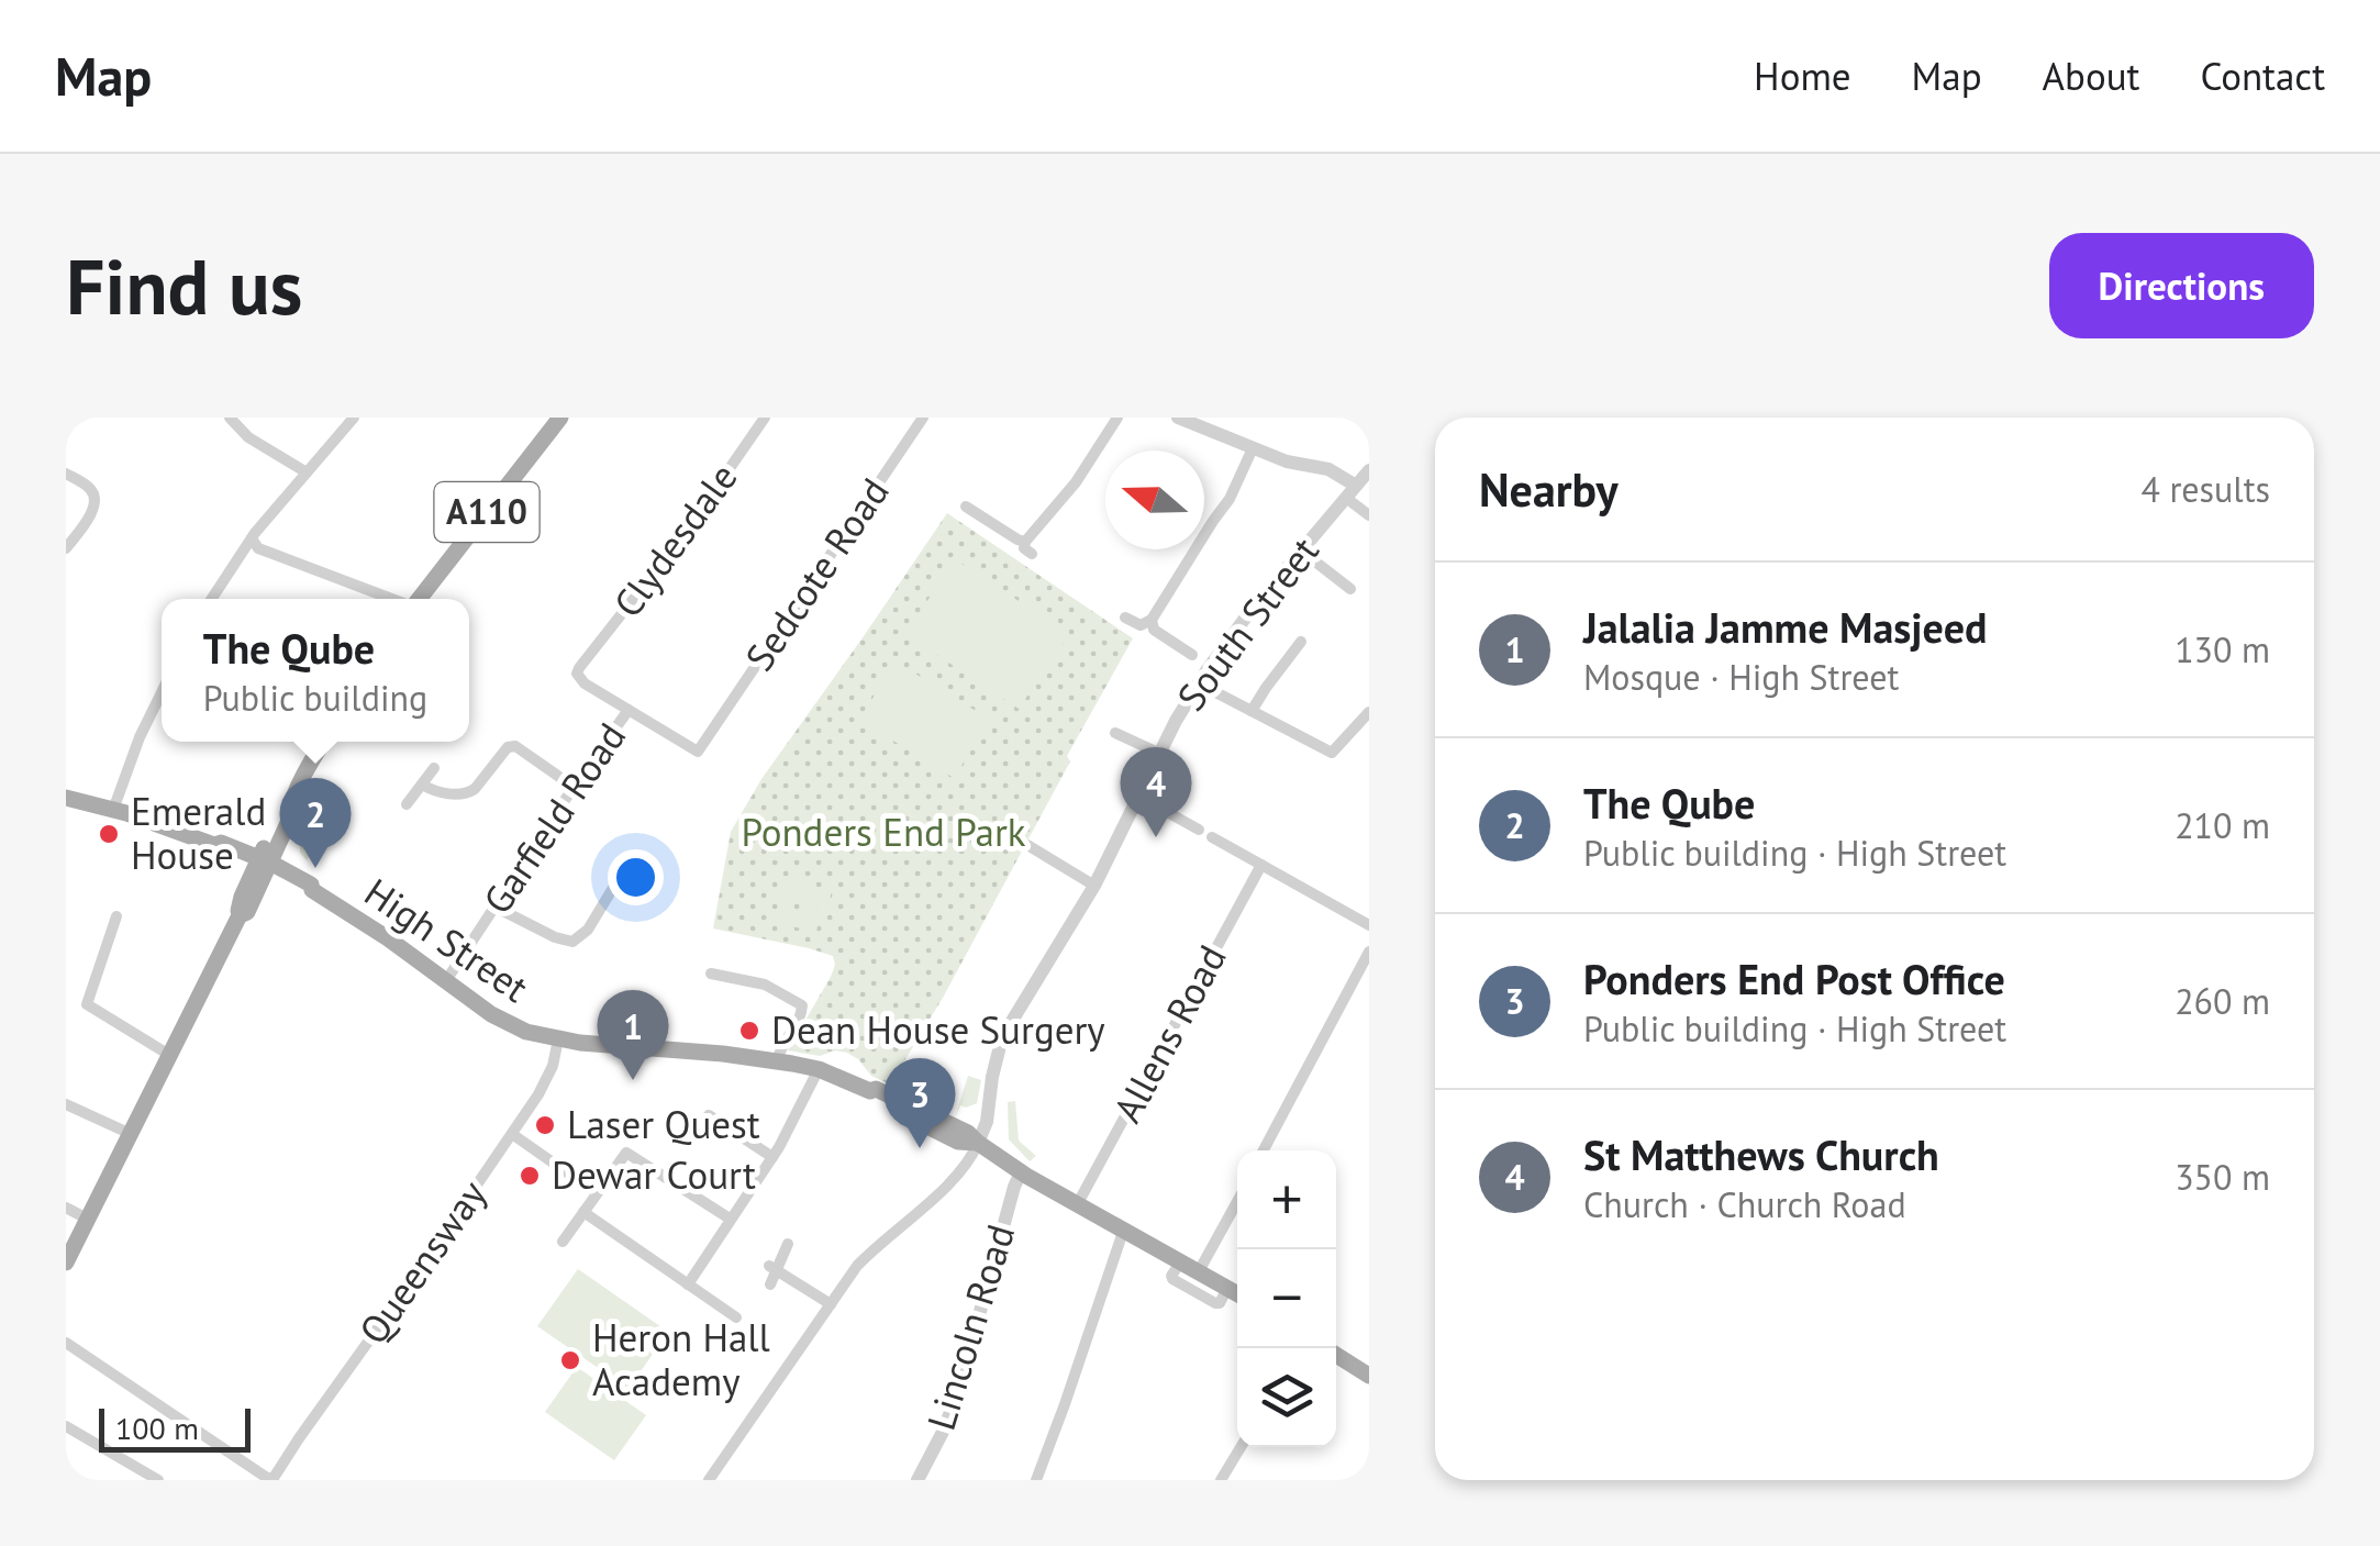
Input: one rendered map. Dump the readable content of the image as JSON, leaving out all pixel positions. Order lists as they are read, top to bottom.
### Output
{
  "streets": {
    "main road": ["A110", "High Street"],
    "street": [
      "Clydesdale",
      "Sedcote Road",
      "South Street",
      "Garfield Road",
      "Allens Road",
      "Queensway",
      "Lincoln Road"
    ]
  },
  "crossings": [
    ["Clydesdale", "Sedcote Road"],
    ["Clydesdale", "Garfield Road"],
    ["Sedcote Road", "Garfield Road"],
    ["South Street", "High Street"],
    ["Garfield Road", "High Street"],
    ["High Street", "Allens Road"],
    ["High Street", "Queensway"],
    ["High Street", "Lincoln Road"]
  ],
  "parks": ["Ponders End Park"],
  "places": [
    "Emerald House",
    "Dean House Surgery",
    "Laser Quest",
    "Dewar Court",
    "Heron Hall Academy"
  ],
  "scale_bar": "100 m",
  "north": "left",
  "page": {
    "header": "Map",
    "nav": [
      "Home",
      "Map",
      "About",
      "Contact"
    ],
    "buttons": "Directions",
    "title": "Find us",
    "heading": ["Nearby", "4 results"],
    "list": [
      {
        "mark": "1",
        "name": "Jalalia Jamme Masjeed",
        "note": "Mosque · High Street",
        "value": "130 m"
      },
      {
        "mark": "2",
        "name": "The Qube",
        "note": "Public building · High Street",
        "value": "210 m"
      },
      {
        "mark": "3",
        "name": "Ponders End Post Office",
        "note": "Public building · High Street",
        "value": "260 m"
      },
      {
        "mark": "4",
        "name": "St Matthews Church",
        "note": "Church · Church Road",
        "value": "350 m"
      }
    ],
    "popup": ["The Qube", "Public building"],
    "pins": [
      "4",
      "2",
      "1",
      "3"
    ],
    "map_buttons": ["+", "−"],
    "scale": "100 m"
  }
}
